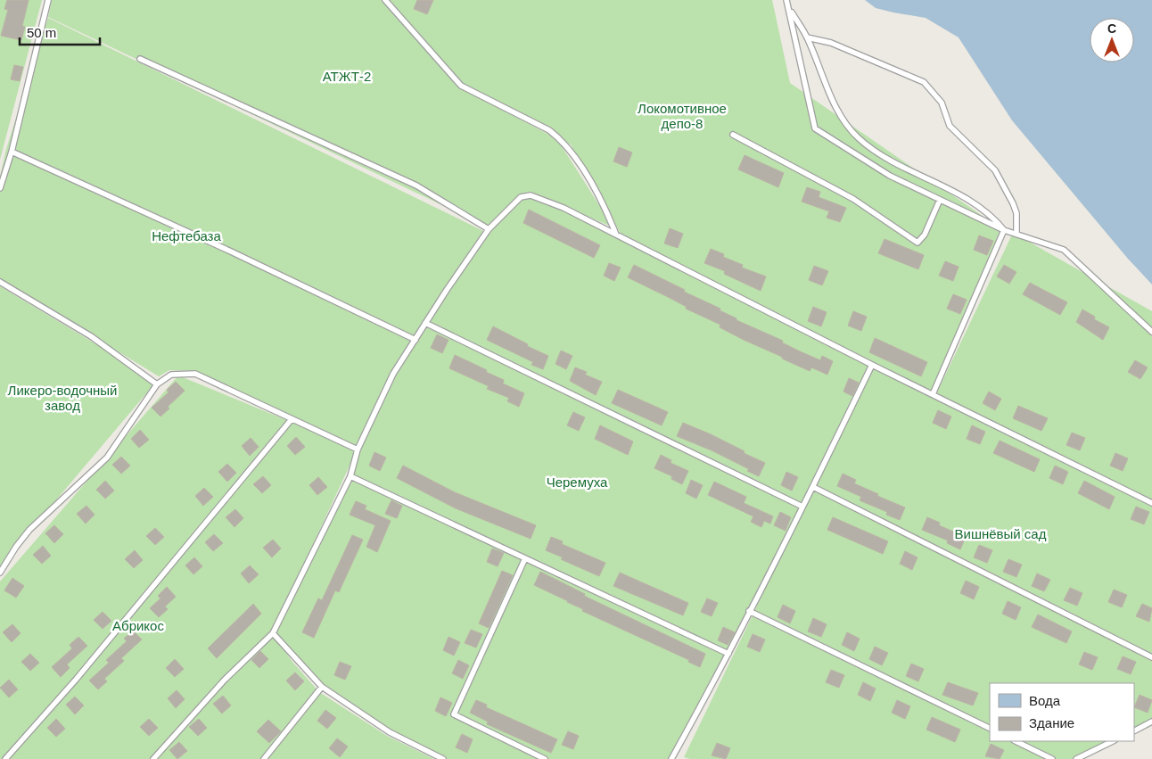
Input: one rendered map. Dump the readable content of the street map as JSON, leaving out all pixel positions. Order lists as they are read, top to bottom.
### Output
{
  "parks": [
    "АТЖТ-2",
    "Локомотивное депо-8",
    "Нефтебаза",
    "Ликеро-водочный завод",
    "Черемуха",
    "Вишнёвый сад",
    "Абрикос"
  ],
  "legend": ["Вода", "Здание"],
  "scale_bar": "50 m",
  "north": "top"
}
